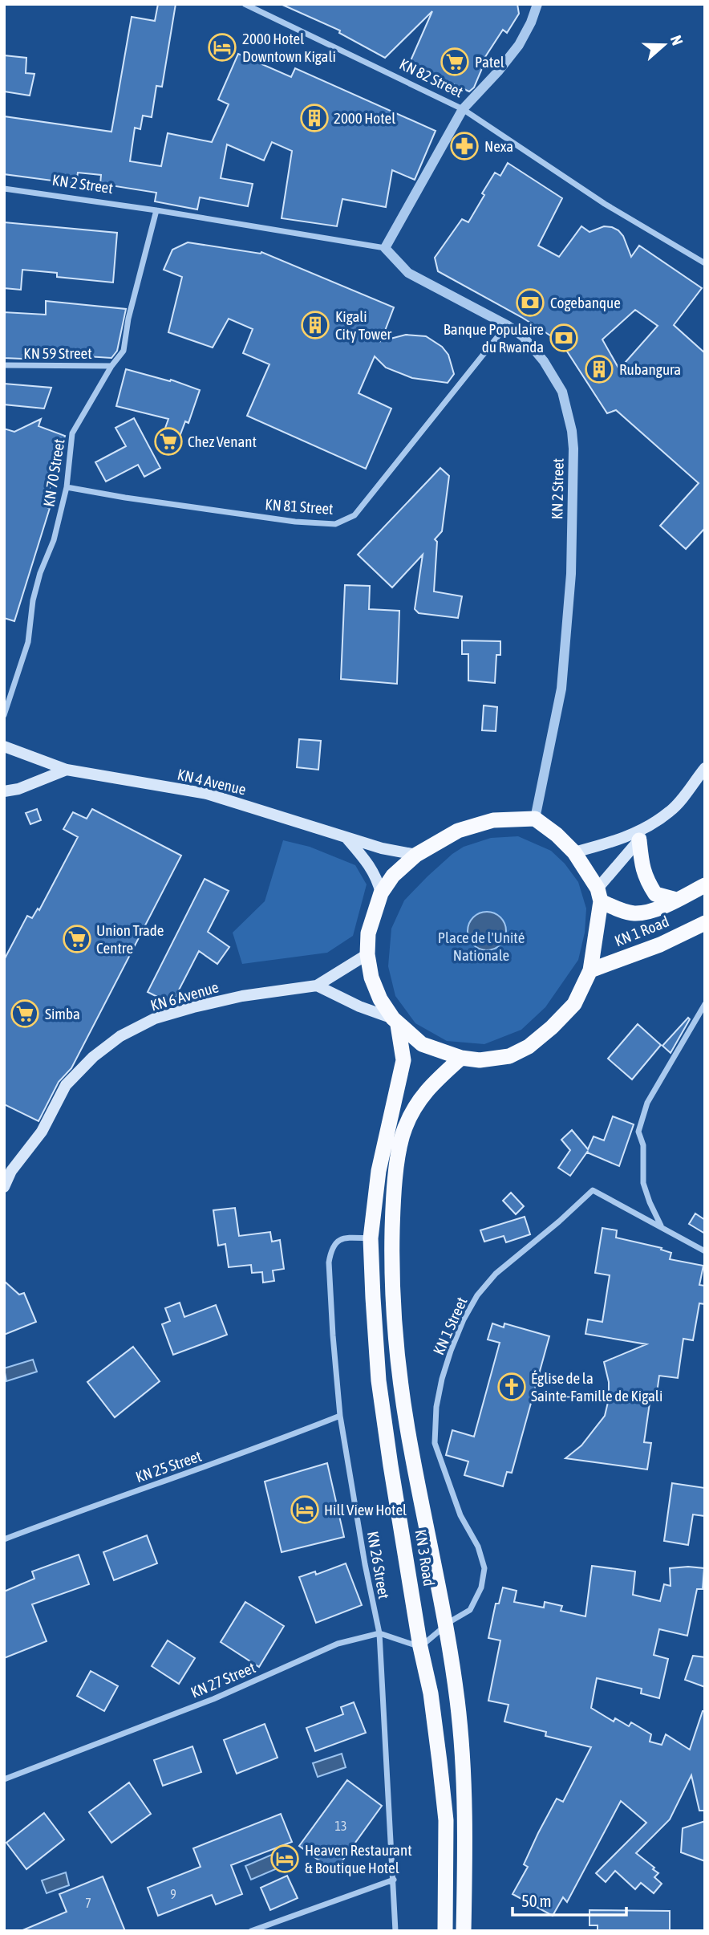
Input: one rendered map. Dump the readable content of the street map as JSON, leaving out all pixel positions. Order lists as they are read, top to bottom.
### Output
{
  "streets": {
    "highway": ["KN 1 Road", "KN 3 Road"],
    "main road": ["KN 4 Avenue", "KN 6 Avenue"],
    "street": [
      "KN 82 Street",
      "KN 2 Street",
      "KN 59 Street",
      "KN 70 Street",
      "KN 81 Street",
      "KN 1 Street",
      "KN 25 Street",
      "KN 26 Street",
      "KN 27 Street"
    ]
  },
  "crossings": [
    ["KN 82 Street", "KN 2 Street"],
    ["KN 2 Street", "KN 70 Street"],
    ["KN 2 Street", "KN 81 Street"],
    ["KN 59 Street", "KN 70 Street"],
    ["KN 70 Street", "KN 81 Street"],
    ["KN 1 Street", "KN 3 Road"],
    ["KN 25 Street", "KN 26 Street"],
    ["KN 3 Road", "KN 26 Street"],
    ["KN 26 Street", "KN 27 Street"]
  ],
  "parks": ["Place de l'Unité Nationale"],
  "places": {
    "hotel": ["2000 Hotel Downtown Kigali", "Hill View Hotel", "Heaven Restaurant & Boutique Hotel"],
    "supermarket": [
      "Patel",
      "Chez Venant",
      "Union Trade Centre",
      "Simba"
    ],
    "building": ["2000 Hotel", "Kigali City Tower", "Rubangura"],
    "pharmacy": ["Nexa"],
    "bank": ["Cogebanque", "Banque Populaire du Rwanda"],
    "church": ["Église de la Sainte-Famille de Kigali"]
  },
  "house_numbers": ["13", "9", "7"],
  "scale_bar": "50 m",
  "north": "right"
}
